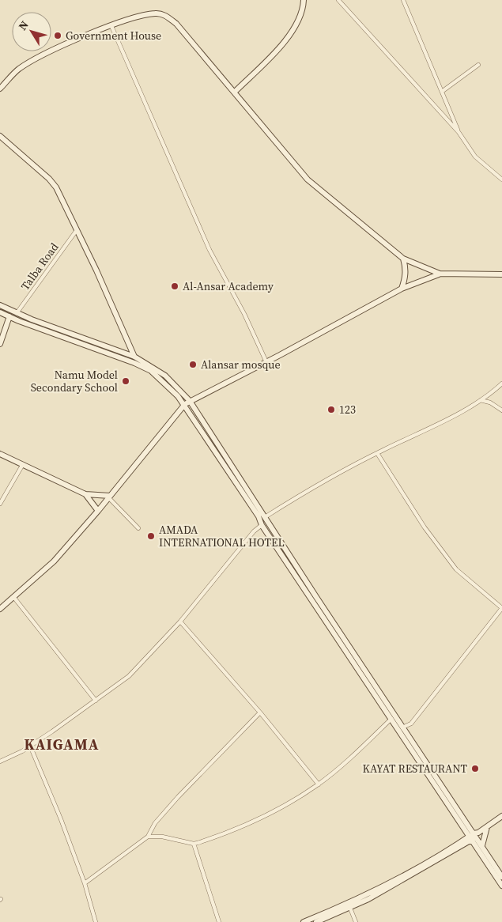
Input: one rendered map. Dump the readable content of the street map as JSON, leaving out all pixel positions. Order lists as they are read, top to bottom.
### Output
{
  "streets": {
    "street": ["Talba Road"]
  },
  "districts": ["KAIGAMA"],
  "places": [
    "Government House",
    "Al-Ansar Academy",
    "Alansar mosque",
    "Namu Model Secondary School",
    "123",
    "AMADA INTERNATIONAL HOTEL",
    "KAYAT RESTAURANT"
  ],
  "north": "top left"
}
